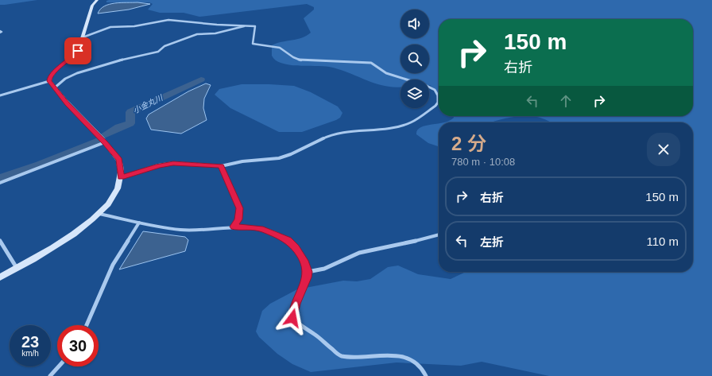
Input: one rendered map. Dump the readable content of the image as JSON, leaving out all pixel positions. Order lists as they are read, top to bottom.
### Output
{
  "water": ["小金丸川"],
  "page": {
    "turn": ["150 m", "右折"],
    "heading": ["2 分", "780 m · 10:08"],
    "list": [
      {
        "name": "右折",
        "value": "150 m"
      },
      {
        "name": "左折",
        "value": "110 m"
      }
    ],
    "speed": "23 km/h",
    "limit": "30"
  }
}
